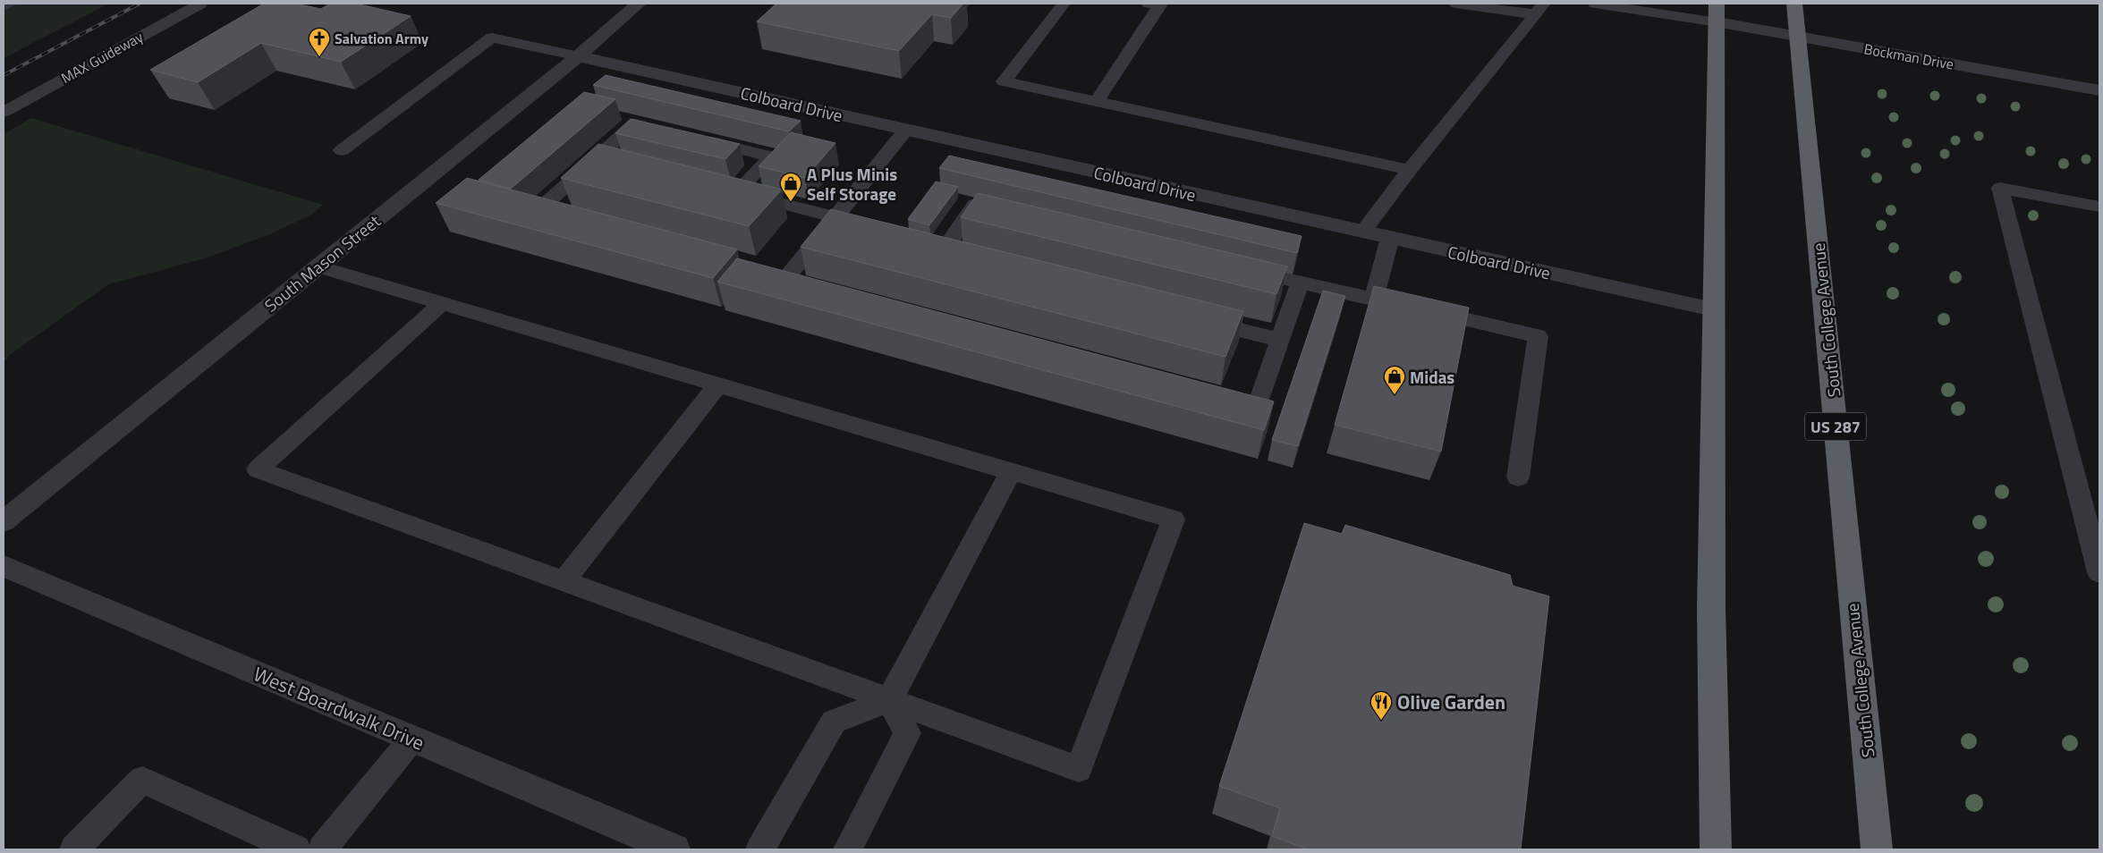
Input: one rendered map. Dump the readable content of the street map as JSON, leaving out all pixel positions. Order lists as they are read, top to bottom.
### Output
{
  "streets": {
    "highway": ["South College Avenue", "US 287"],
    "street": [
      "Bockman Drive",
      "Colboard Drive",
      "South Mason Street",
      "West Boardwalk Drive"
    ],
    "lane": ["MAX Guideway"]
  },
  "crossings": [
    ["Bockman Drive", "South College Avenue"],
    ["Colboard Drive", "South Mason Street"]
  ],
  "places": {
    "church": ["Salvation Army"],
    "shop": ["A Plus Minis Self Storage", "Midas"],
    "restaurant": ["Olive Garden"]
  }
}
